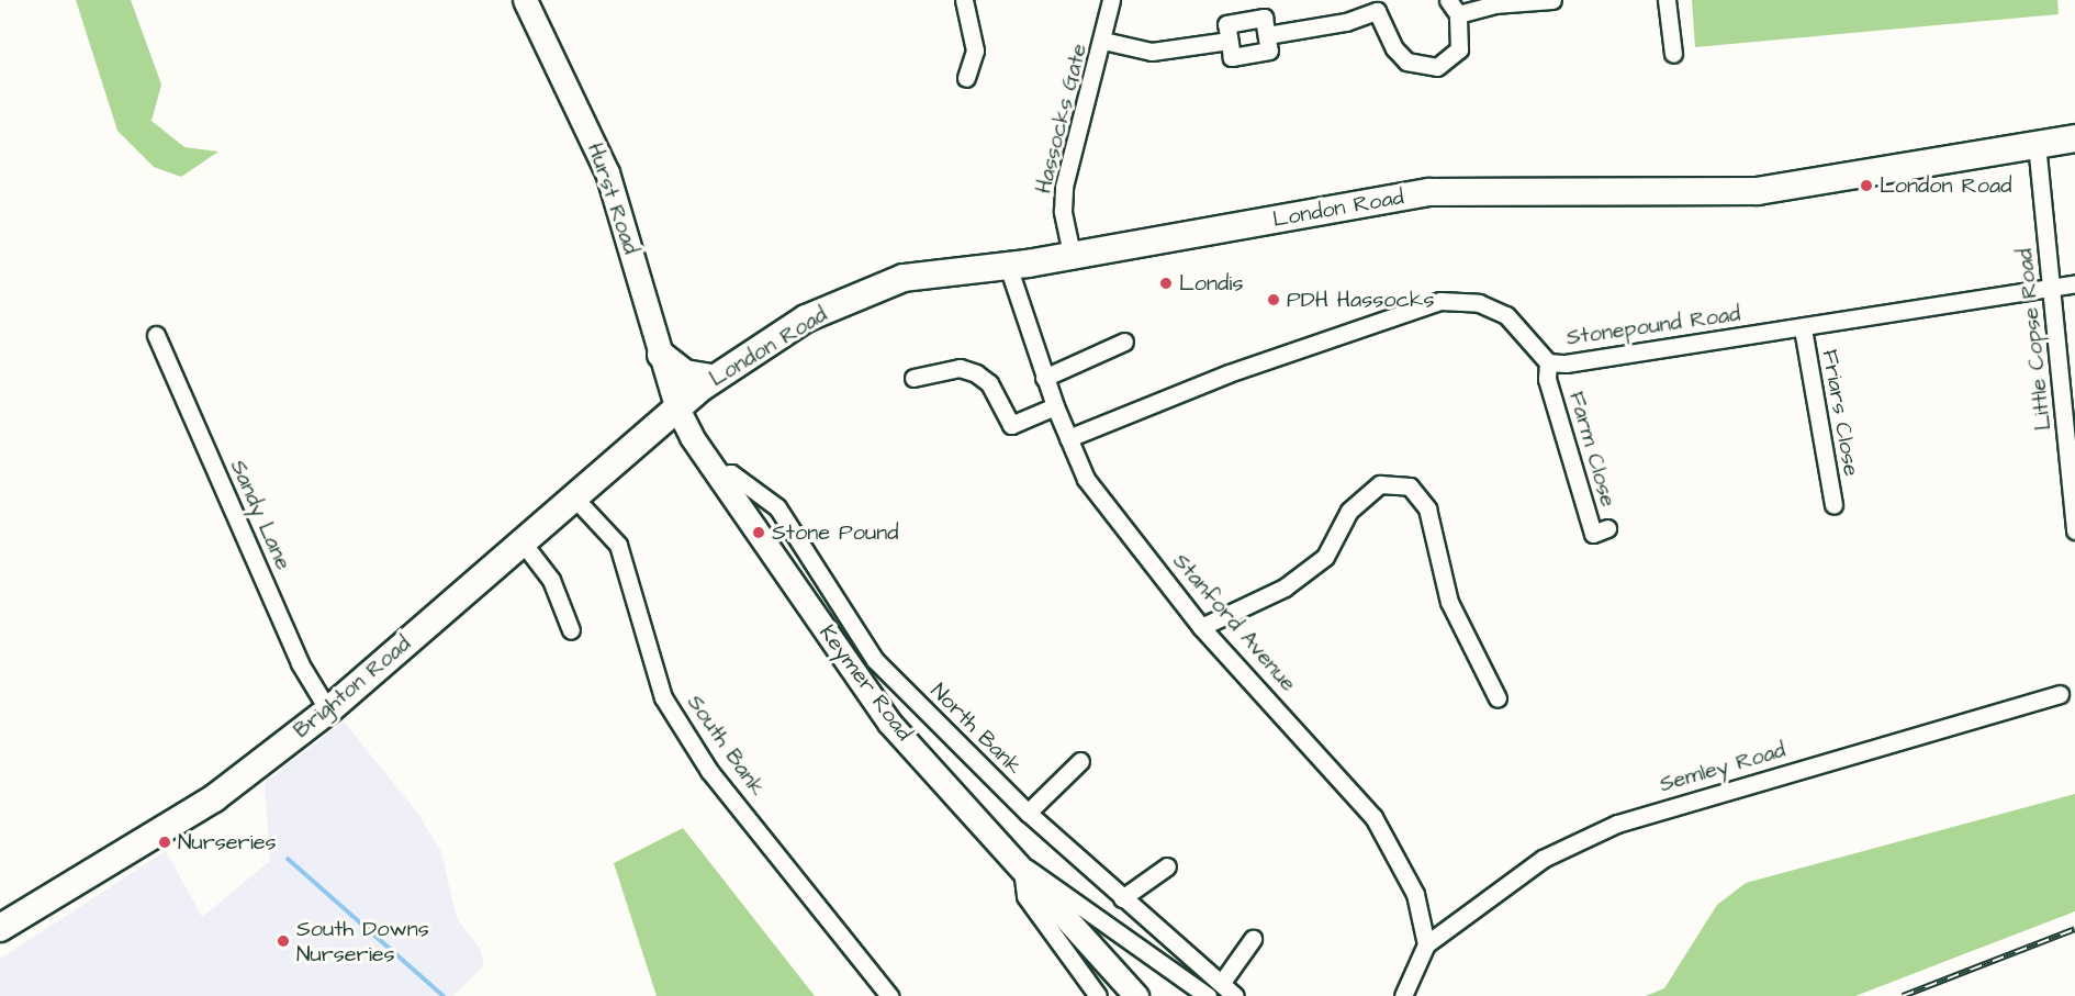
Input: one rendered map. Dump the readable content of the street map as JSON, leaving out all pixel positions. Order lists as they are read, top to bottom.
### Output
{
  "streets": {
    "main road": [
      "Hurst Road",
      "London Road",
      "Keymer Road",
      "Brighton Road"
    ],
    "street": [
      "Hassocks Gate",
      "Stonepound Road",
      "Little Copse Road",
      "Friars Close",
      "Farm Close",
      "Sandy Lane",
      "Stanford Avenue",
      "North Bank",
      "South Bank",
      "Semley Road"
    ]
  },
  "crossings": [
    ["Hassocks Gate", "London Road"],
    ["Hurst Road", "London Road"],
    ["Hurst Road", "Keymer Road"],
    ["Hurst Road", "Brighton Road"],
    ["London Road", "Little Copse Road"],
    ["London Road", "Stanford Avenue"],
    ["London Road", "Keymer Road"],
    ["London Road", "Brighton Road"],
    ["Stonepound Road", "Little Copse Road"],
    ["Stonepound Road", "Friars Close"],
    ["Stonepound Road", "Farm Close"],
    ["Stonepound Road", "Stanford Avenue"],
    ["Sandy Lane", "Brighton Road"],
    ["Stanford Avenue", "Semley Road"],
    ["Keymer Road", "Brighton Road"],
    ["Keymer Road", "North Bank"],
    ["Brighton Road", "South Bank"]
  ],
  "places": [
    "London Road",
    "Londis",
    "PDH Hassocks",
    "Stone Pound",
    "Nurseries",
    "South Downs Nurseries"
  ]
}
